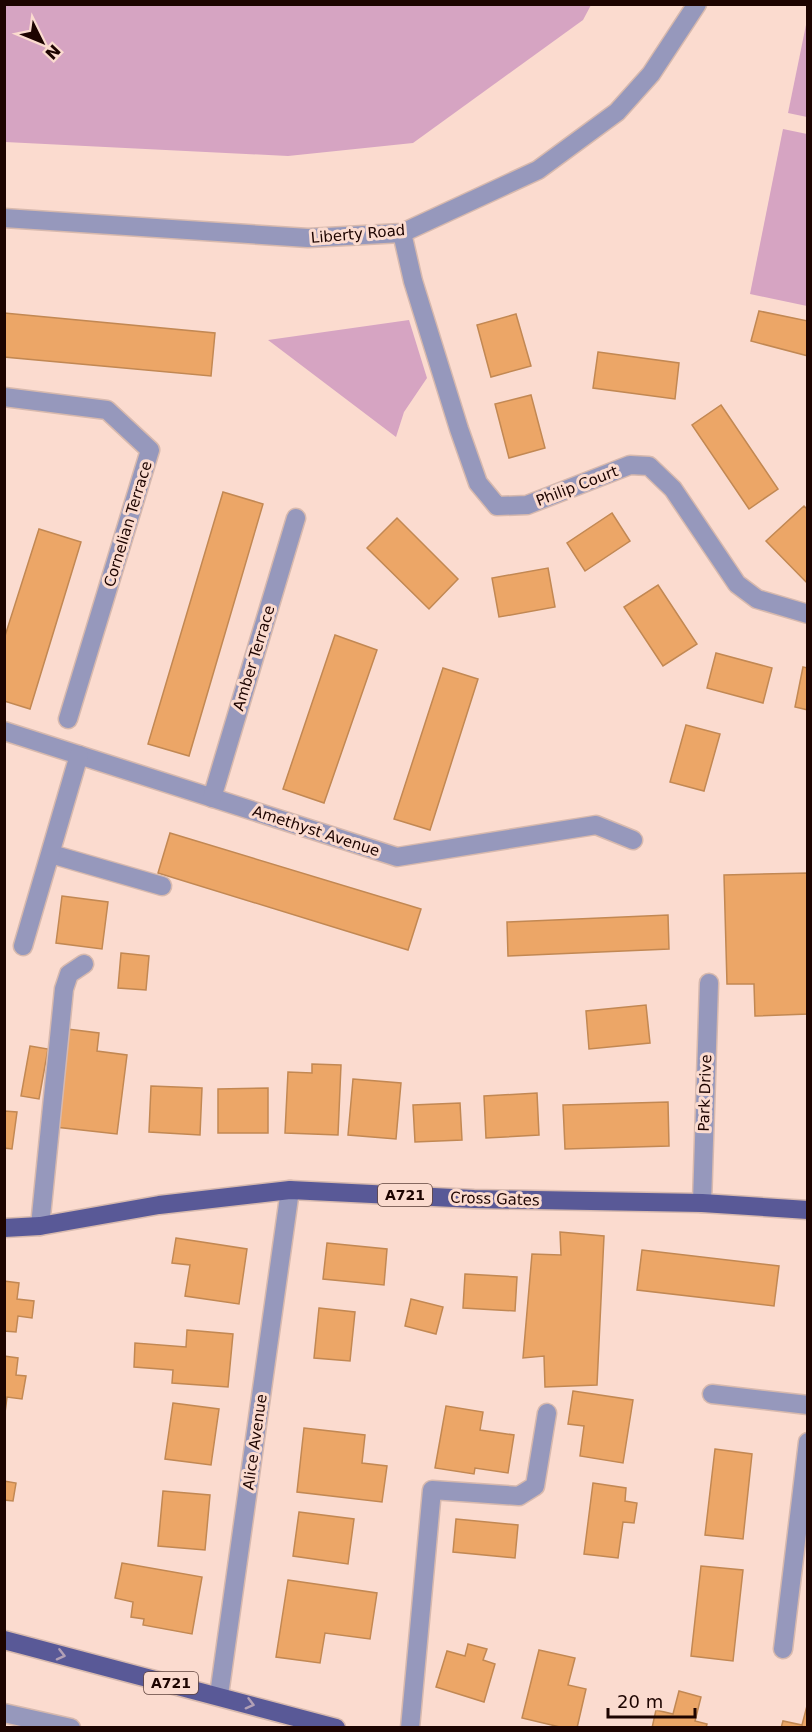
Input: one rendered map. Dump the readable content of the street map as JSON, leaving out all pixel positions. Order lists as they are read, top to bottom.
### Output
{
  "streets": {
    "main road": ["A721", "Cross Gates"],
    "street": [
      "Liberty Road",
      "Philip Court",
      "Cornelian Terrace",
      "Amber Terrace",
      "Amethyst Avenue",
      "Park Drive",
      "Alice Avenue"
    ]
  },
  "crossings": [
    ["Liberty Road", "Philip Court"],
    ["Amber Terrace", "Amethyst Avenue"],
    ["Park Drive", "Cross Gates"],
    ["A721", "Alice Avenue"],
    ["Cross Gates", "Alice Avenue"]
  ],
  "scale_bar": "20 m",
  "north": "bottom right"
}
